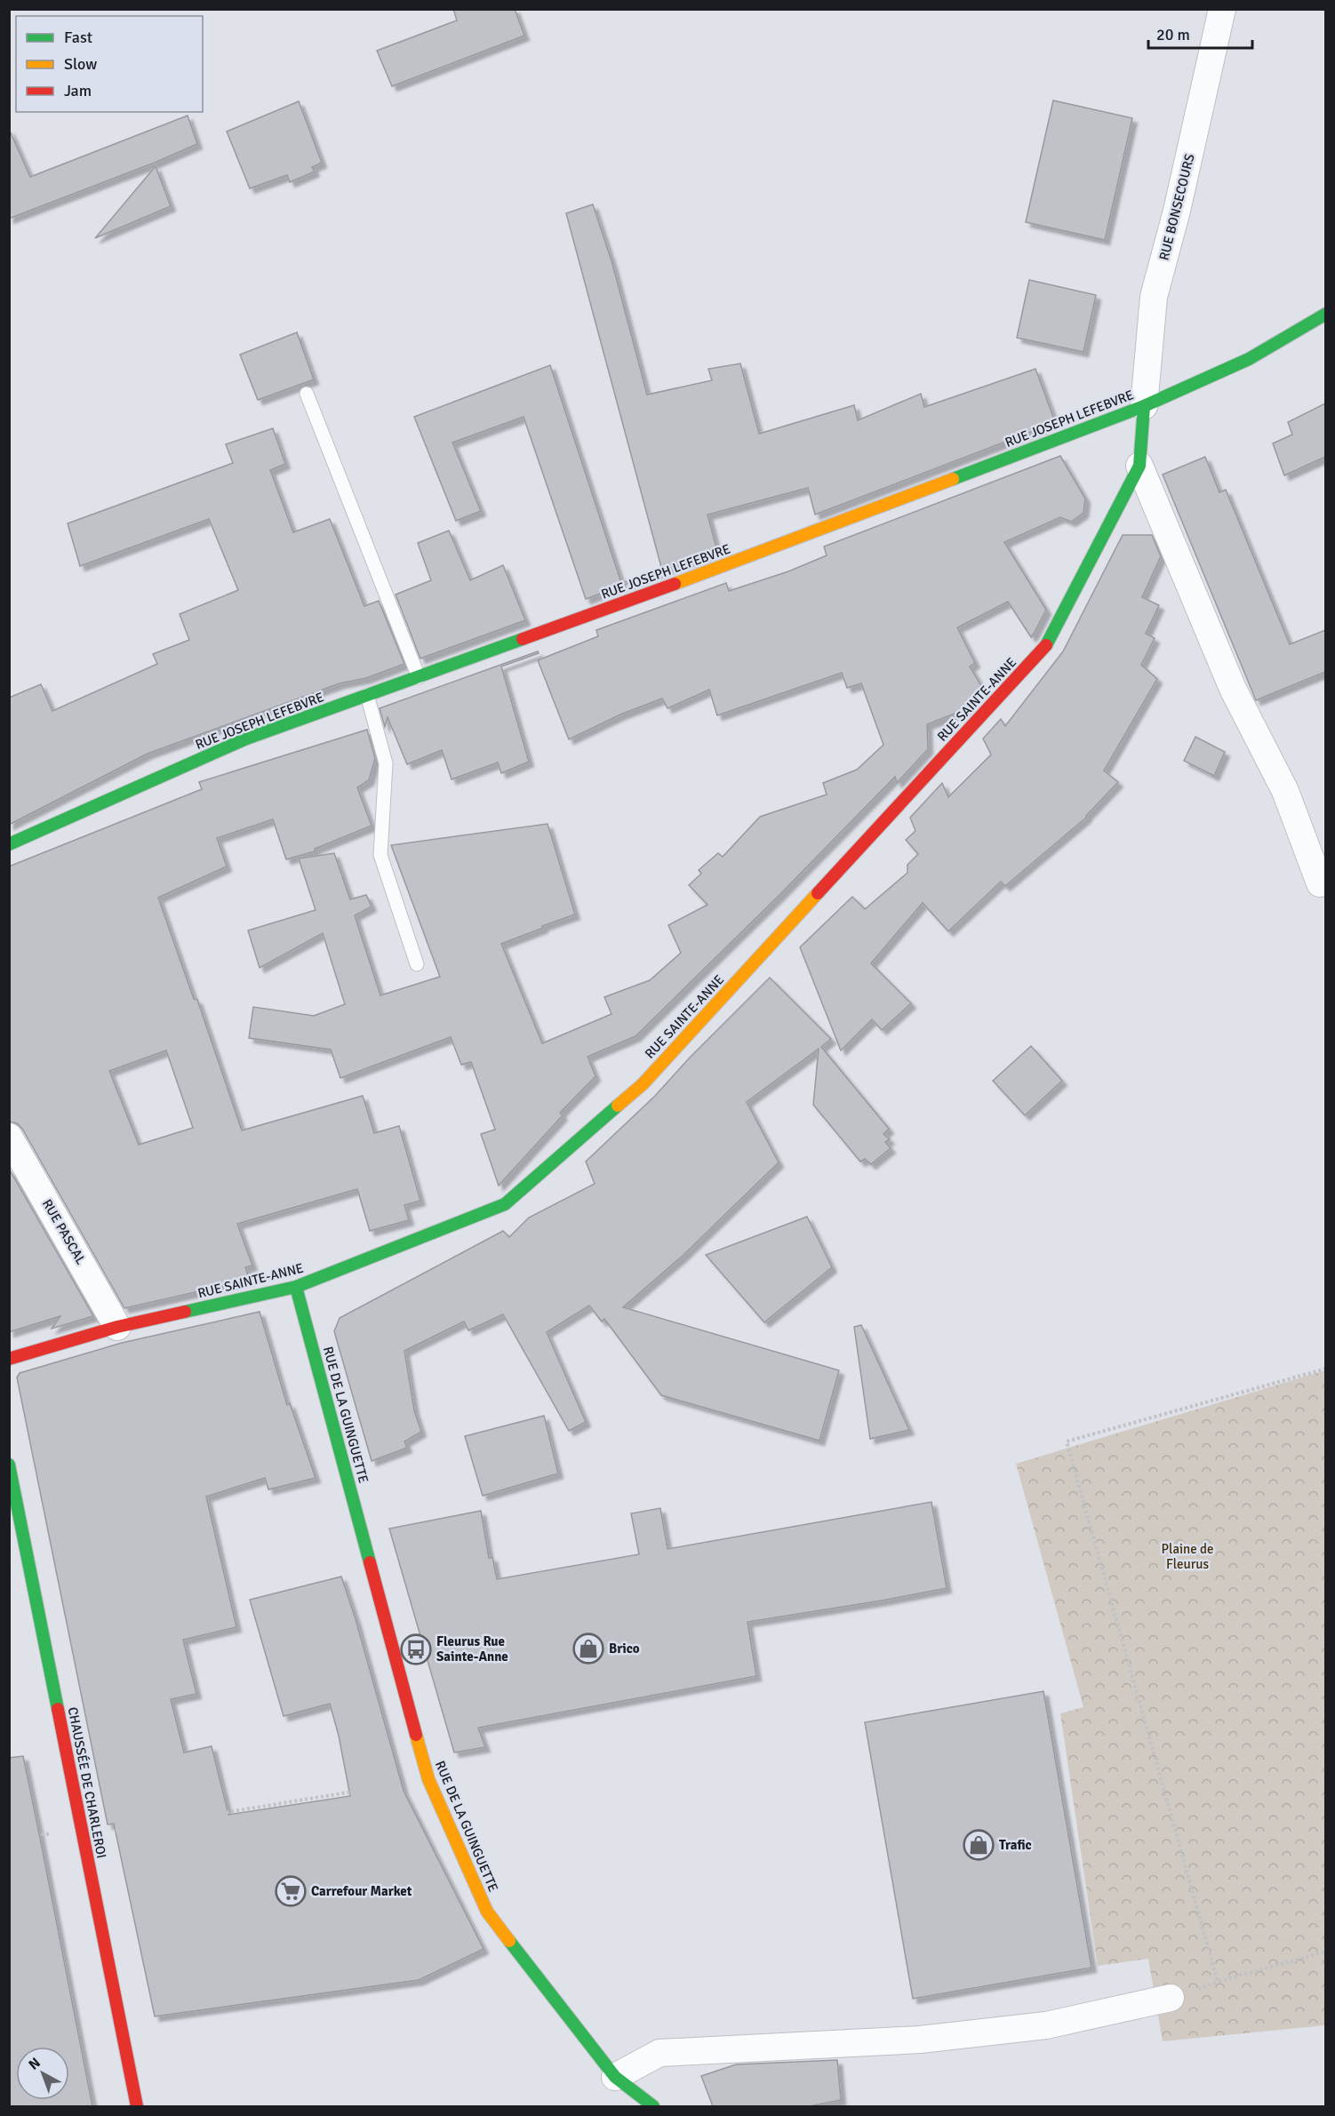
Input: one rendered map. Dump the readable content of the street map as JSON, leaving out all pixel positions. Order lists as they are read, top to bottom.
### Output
{
  "streets": {
    "main road": [
      "RUE JOSEPH LEFEBVRE",
      "RUE SAINTE-ANNE",
      "RUE DE LA GUINGUETTE",
      "CHAUSSÉE DE CHARLEROI"
    ],
    "street": ["RUE BONSECOURS", "RUE PASCAL"]
  },
  "crossings": [
    ["RUE BONSECOURS", "RUE JOSEPH LEFEBVRE"],
    ["RUE BONSECOURS", "RUE SAINTE-ANNE"],
    ["RUE JOSEPH LEFEBVRE", "RUE SAINTE-ANNE"],
    ["RUE SAINTE-ANNE", "RUE PASCAL"],
    ["RUE SAINTE-ANNE", "RUE DE LA GUINGUETTE"]
  ],
  "parks": ["Plaine de Fleurus"],
  "places": {
    "shop": ["Brico", "Trafic"],
    "bus stop": ["Fleurus Rue Sainte-Anne"],
    "supermarket": ["Carrefour Market"]
  },
  "legend": ["Fast", "Slow", "Jam"],
  "scale_bar": "20 m",
  "north": "top left"
}
